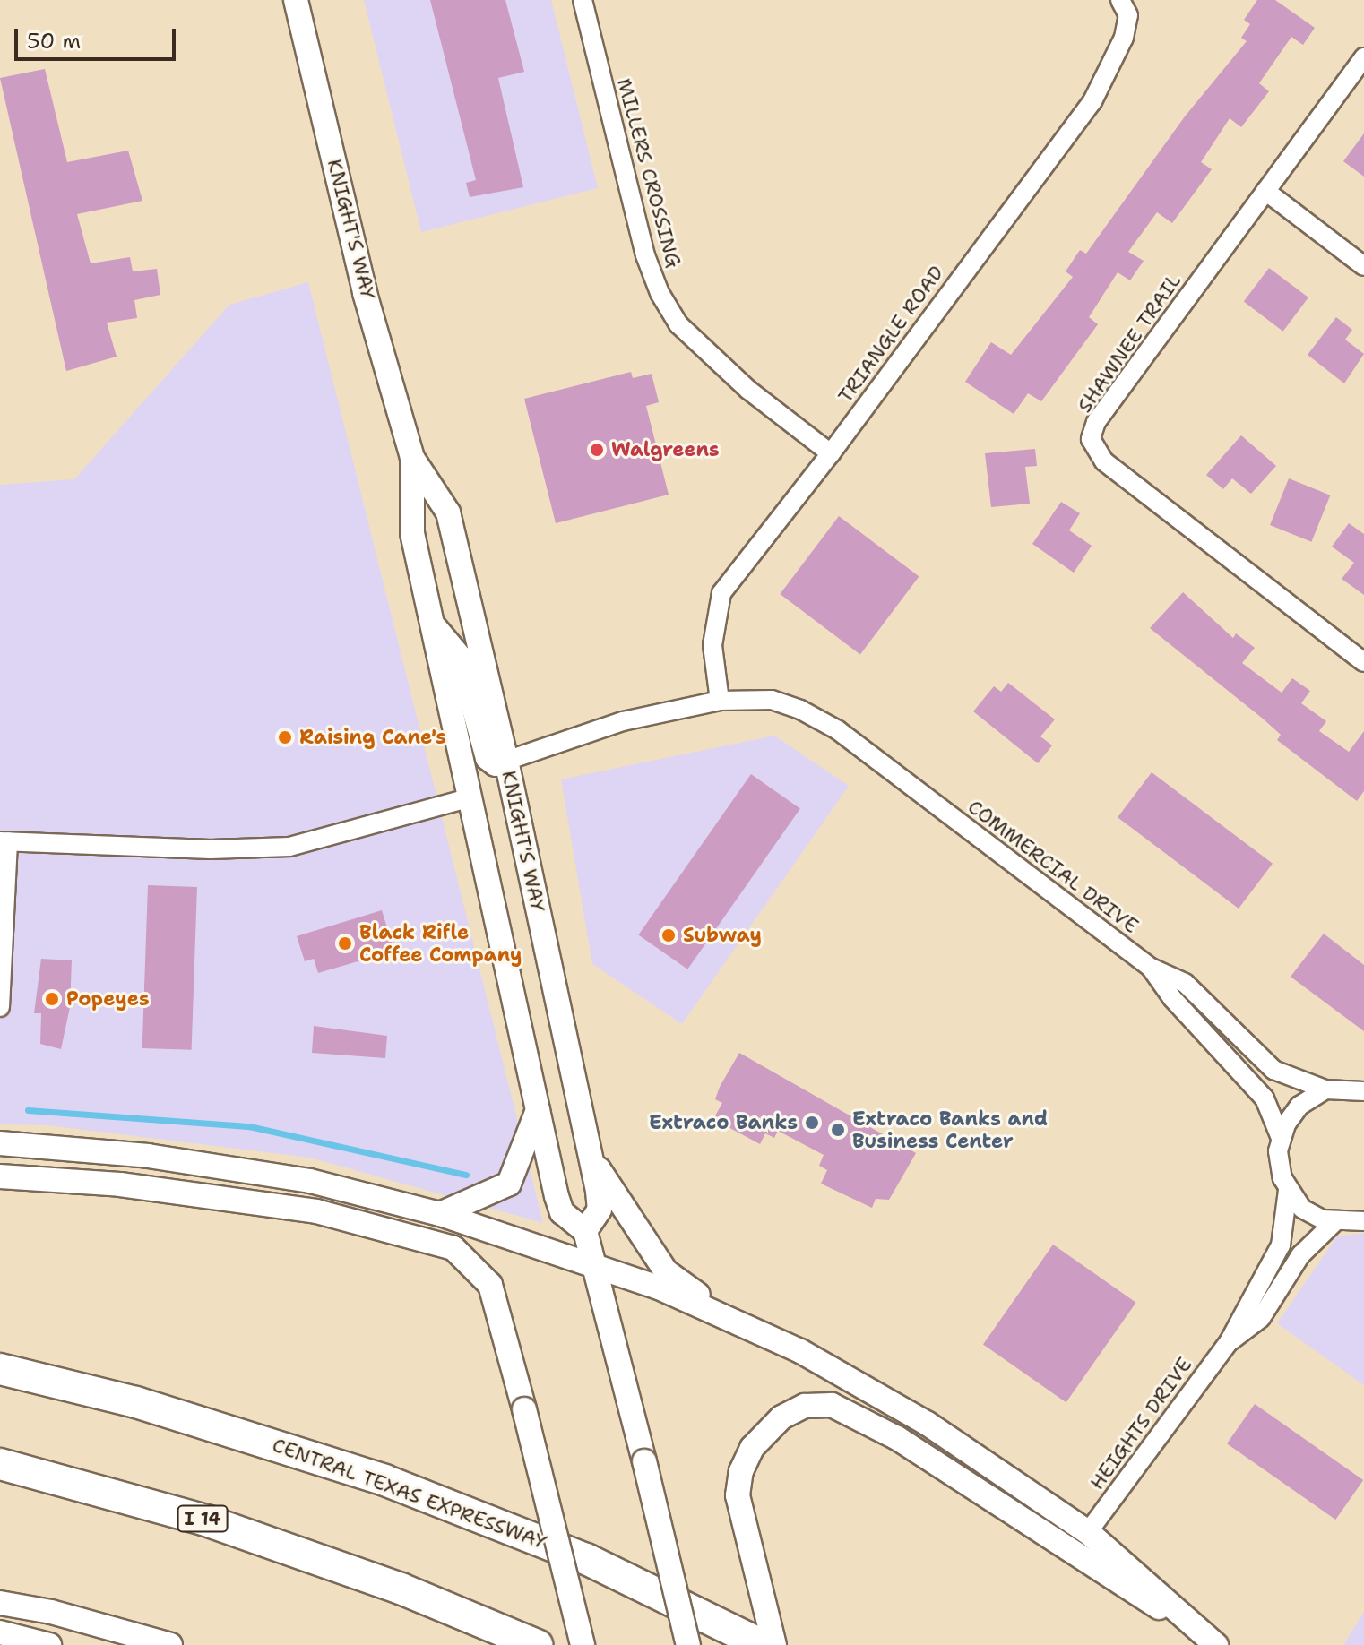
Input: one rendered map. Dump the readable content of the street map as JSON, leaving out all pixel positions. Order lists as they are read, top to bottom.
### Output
{
  "streets": {
    "highway": ["CENTRAL TEXAS EXPRESSWAY", "I 14"],
    "main road": ["KNIGHT'S WAY"],
    "street": [
      "MILLERS CROSSING",
      "TRIANGLE ROAD",
      "SHAWNEE TRAIL",
      "COMMERCIAL DRIVE",
      "HEIGHTS DRIVE"
    ]
  },
  "crossings": [
    ["MILLERS CROSSING", "TRIANGLE ROAD"],
    ["KNIGHT'S WAY", "COMMERCIAL DRIVE"],
    ["TRIANGLE ROAD", "COMMERCIAL DRIVE"]
  ],
  "places": [
    "Walgreens",
    "Raising Cane's",
    "Subway",
    "Black Rifle Coffee Company",
    "Popeyes",
    "Extraco Banks",
    "Extraco Banks and Business Center"
  ],
  "scale_bar": "50 m"
}
